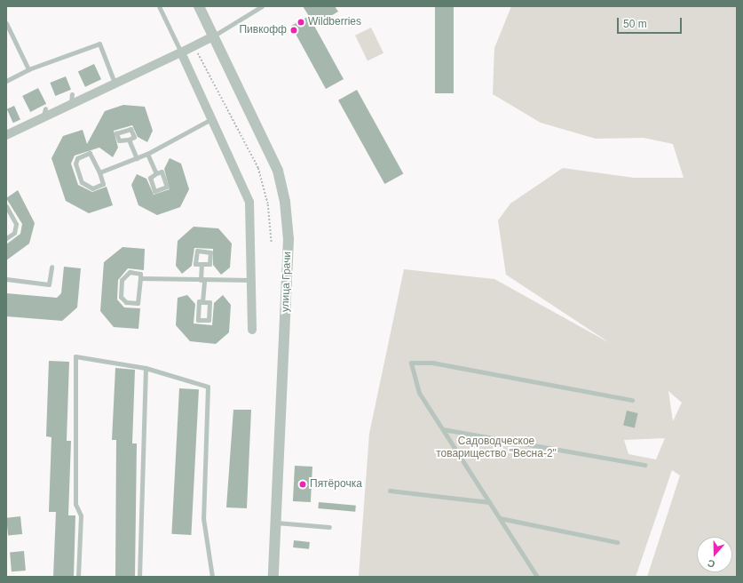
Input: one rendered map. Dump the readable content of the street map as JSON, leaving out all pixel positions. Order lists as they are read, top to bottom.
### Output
{
  "streets": {
    "street": ["улица Грачи"]
  },
  "parks": ["Садоводческое товарищество \"Весна-2\""],
  "places": ["Wildberries", "Пивкофф", "Пятёрочка"],
  "scale_bar": "50 m",
  "north": "bottom"
}
